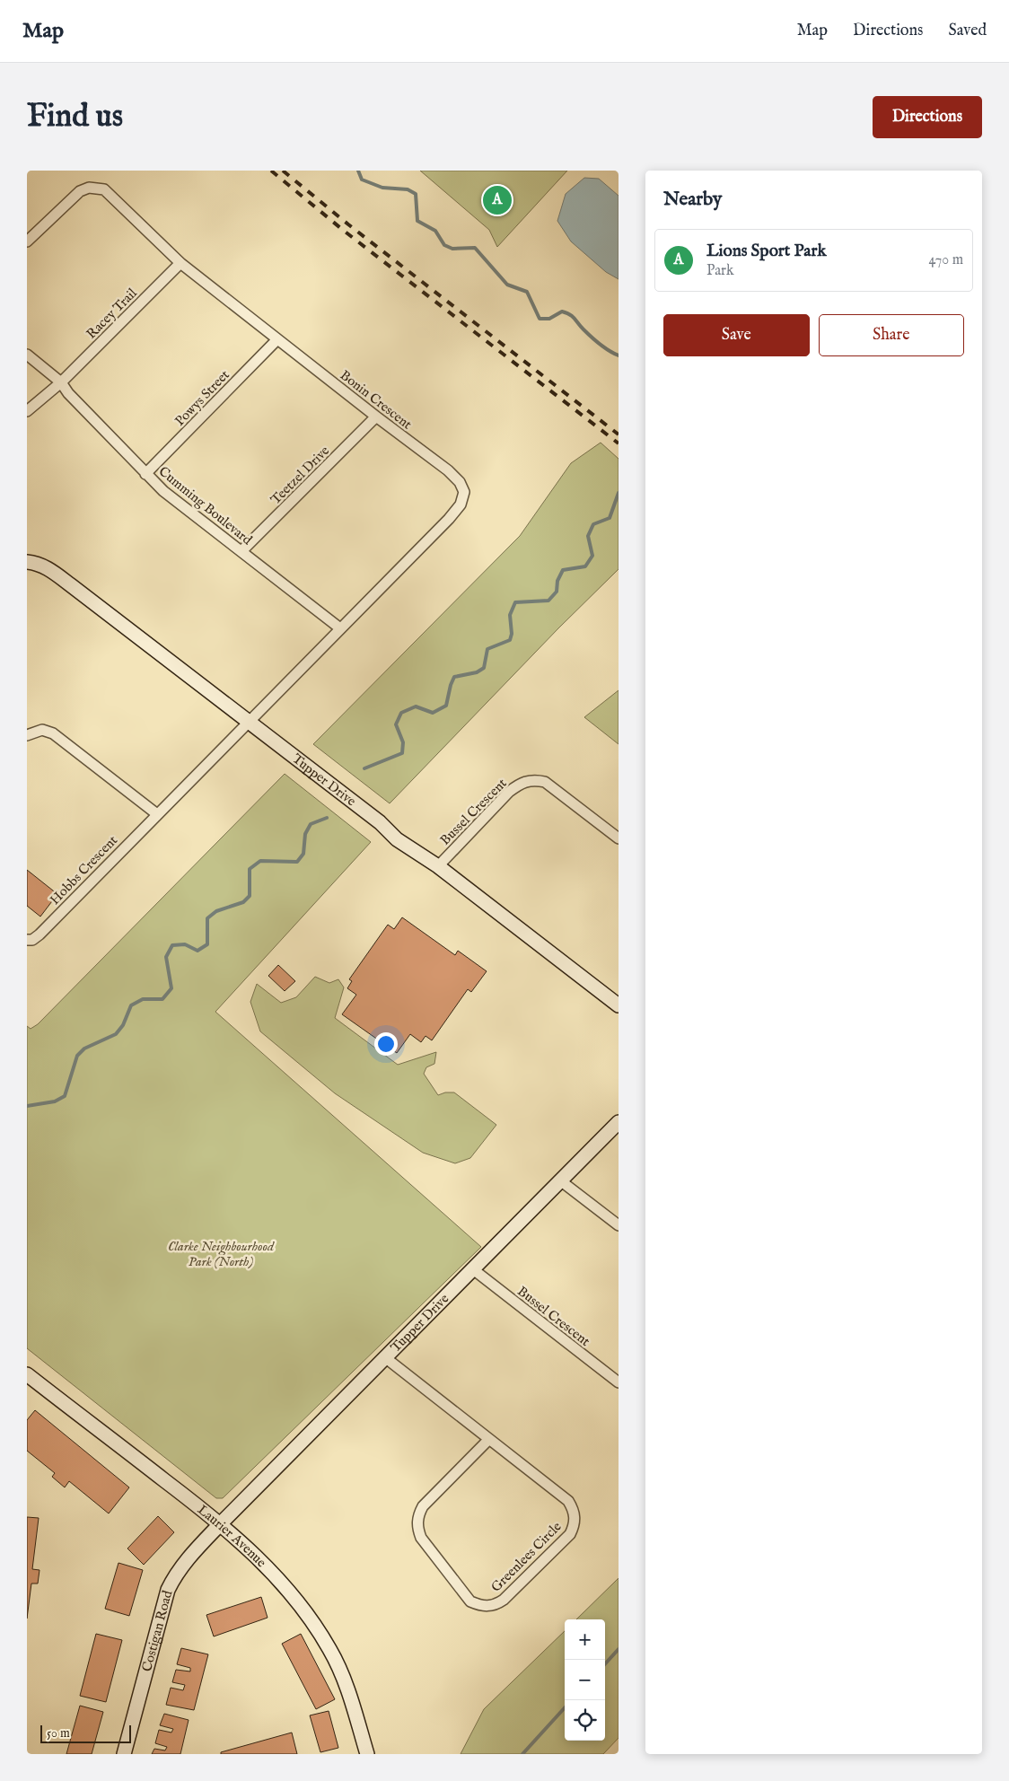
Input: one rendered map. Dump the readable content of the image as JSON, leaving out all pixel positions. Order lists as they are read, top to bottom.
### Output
{
  "streets": {
    "street": [
      "Racey Trail",
      "Powys Street",
      "Bonin Crescent",
      "Teetzel Drive",
      "Cumming Boulevard",
      "Tupper Drive",
      "Bussel Crescent",
      "Hobbs Crescent",
      "Laurier Avenue",
      "Greenlees Circle",
      "Costigan Road"
    ]
  },
  "crossings": [
    ["Racey Trail", "Bonin Crescent"],
    ["Racey Trail", "Cumming Boulevard"],
    ["Powys Street", "Bonin Crescent"],
    ["Powys Street", "Cumming Boulevard"],
    ["Bonin Crescent", "Teetzel Drive"],
    ["Bonin Crescent", "Cumming Boulevard"],
    ["Bonin Crescent", "Tupper Drive"],
    ["Bonin Crescent", "Hobbs Crescent"],
    ["Teetzel Drive", "Cumming Boulevard"],
    ["Tupper Drive", "Bussel Crescent"],
    ["Tupper Drive", "Hobbs Crescent"],
    ["Tupper Drive", "Laurier Avenue"],
    ["Tupper Drive", "Greenlees Circle"],
    ["Tupper Drive", "Costigan Road"],
    ["Laurier Avenue", "Costigan Road"]
  ],
  "parks": ["Clarke Neighbourhood Park (North)"],
  "scale_bar": "50 m",
  "page": {
    "header": "Map",
    "nav": ["Map", "Directions", "Saved"],
    "buttons": [
      "Directions",
      ["Save", "Share"]
    ],
    "title": "Find us",
    "heading": "Nearby",
    "pins": "A",
    "list": [
      {
        "mark": "A",
        "name": "Lions Sport Park",
        "note": "Park",
        "value": "470 m"
      }
    ],
    "map_buttons": ["+", "−"],
    "scale": "50 m"
  }
}
